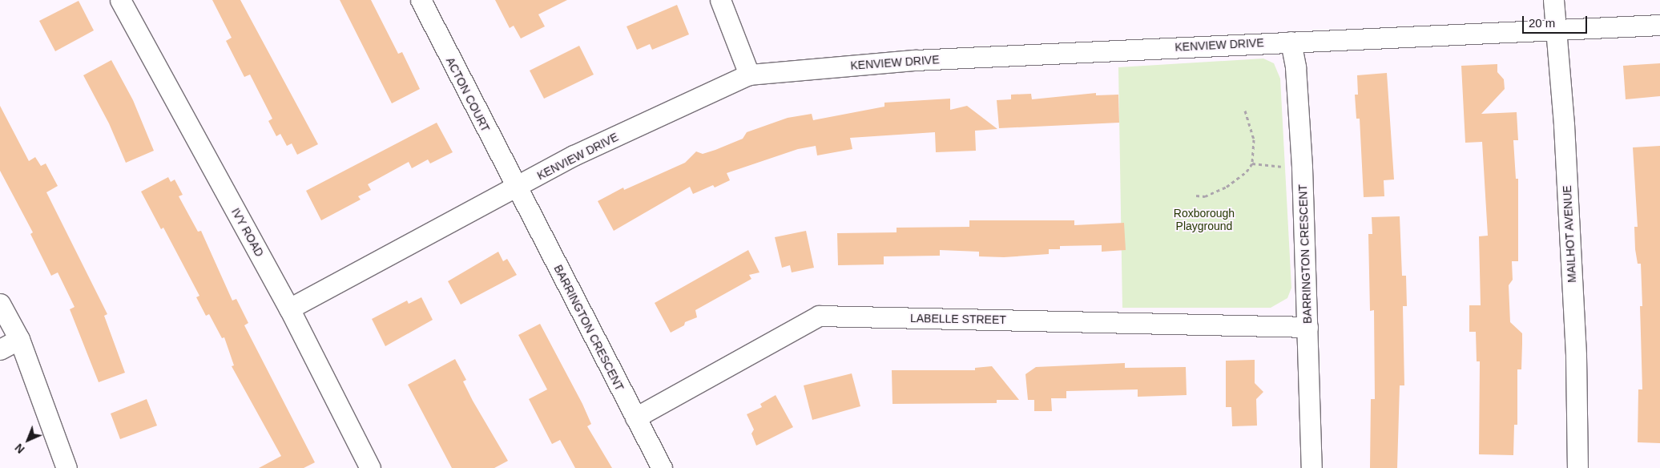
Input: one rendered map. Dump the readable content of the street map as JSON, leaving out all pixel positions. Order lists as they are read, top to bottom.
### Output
{
  "streets": {
    "street": [
      "KENVIEW DRIVE",
      "ACTON COURT",
      "IVY ROAD",
      "MAILHOT AVENUE",
      "BARRINGTON CRESCENT",
      "LABELLE STREET"
    ]
  },
  "crossings": [
    ["KENVIEW DRIVE", "ACTON COURT"],
    ["KENVIEW DRIVE", "IVY ROAD"],
    ["KENVIEW DRIVE", "MAILHOT AVENUE"],
    ["KENVIEW DRIVE", "BARRINGTON CRESCENT"],
    ["ACTON COURT", "BARRINGTON CRESCENT"],
    ["BARRINGTON CRESCENT", "LABELLE STREET"]
  ],
  "parks": ["Roxborough Playground"],
  "scale_bar": "20 m",
  "north": "bottom left"
}
